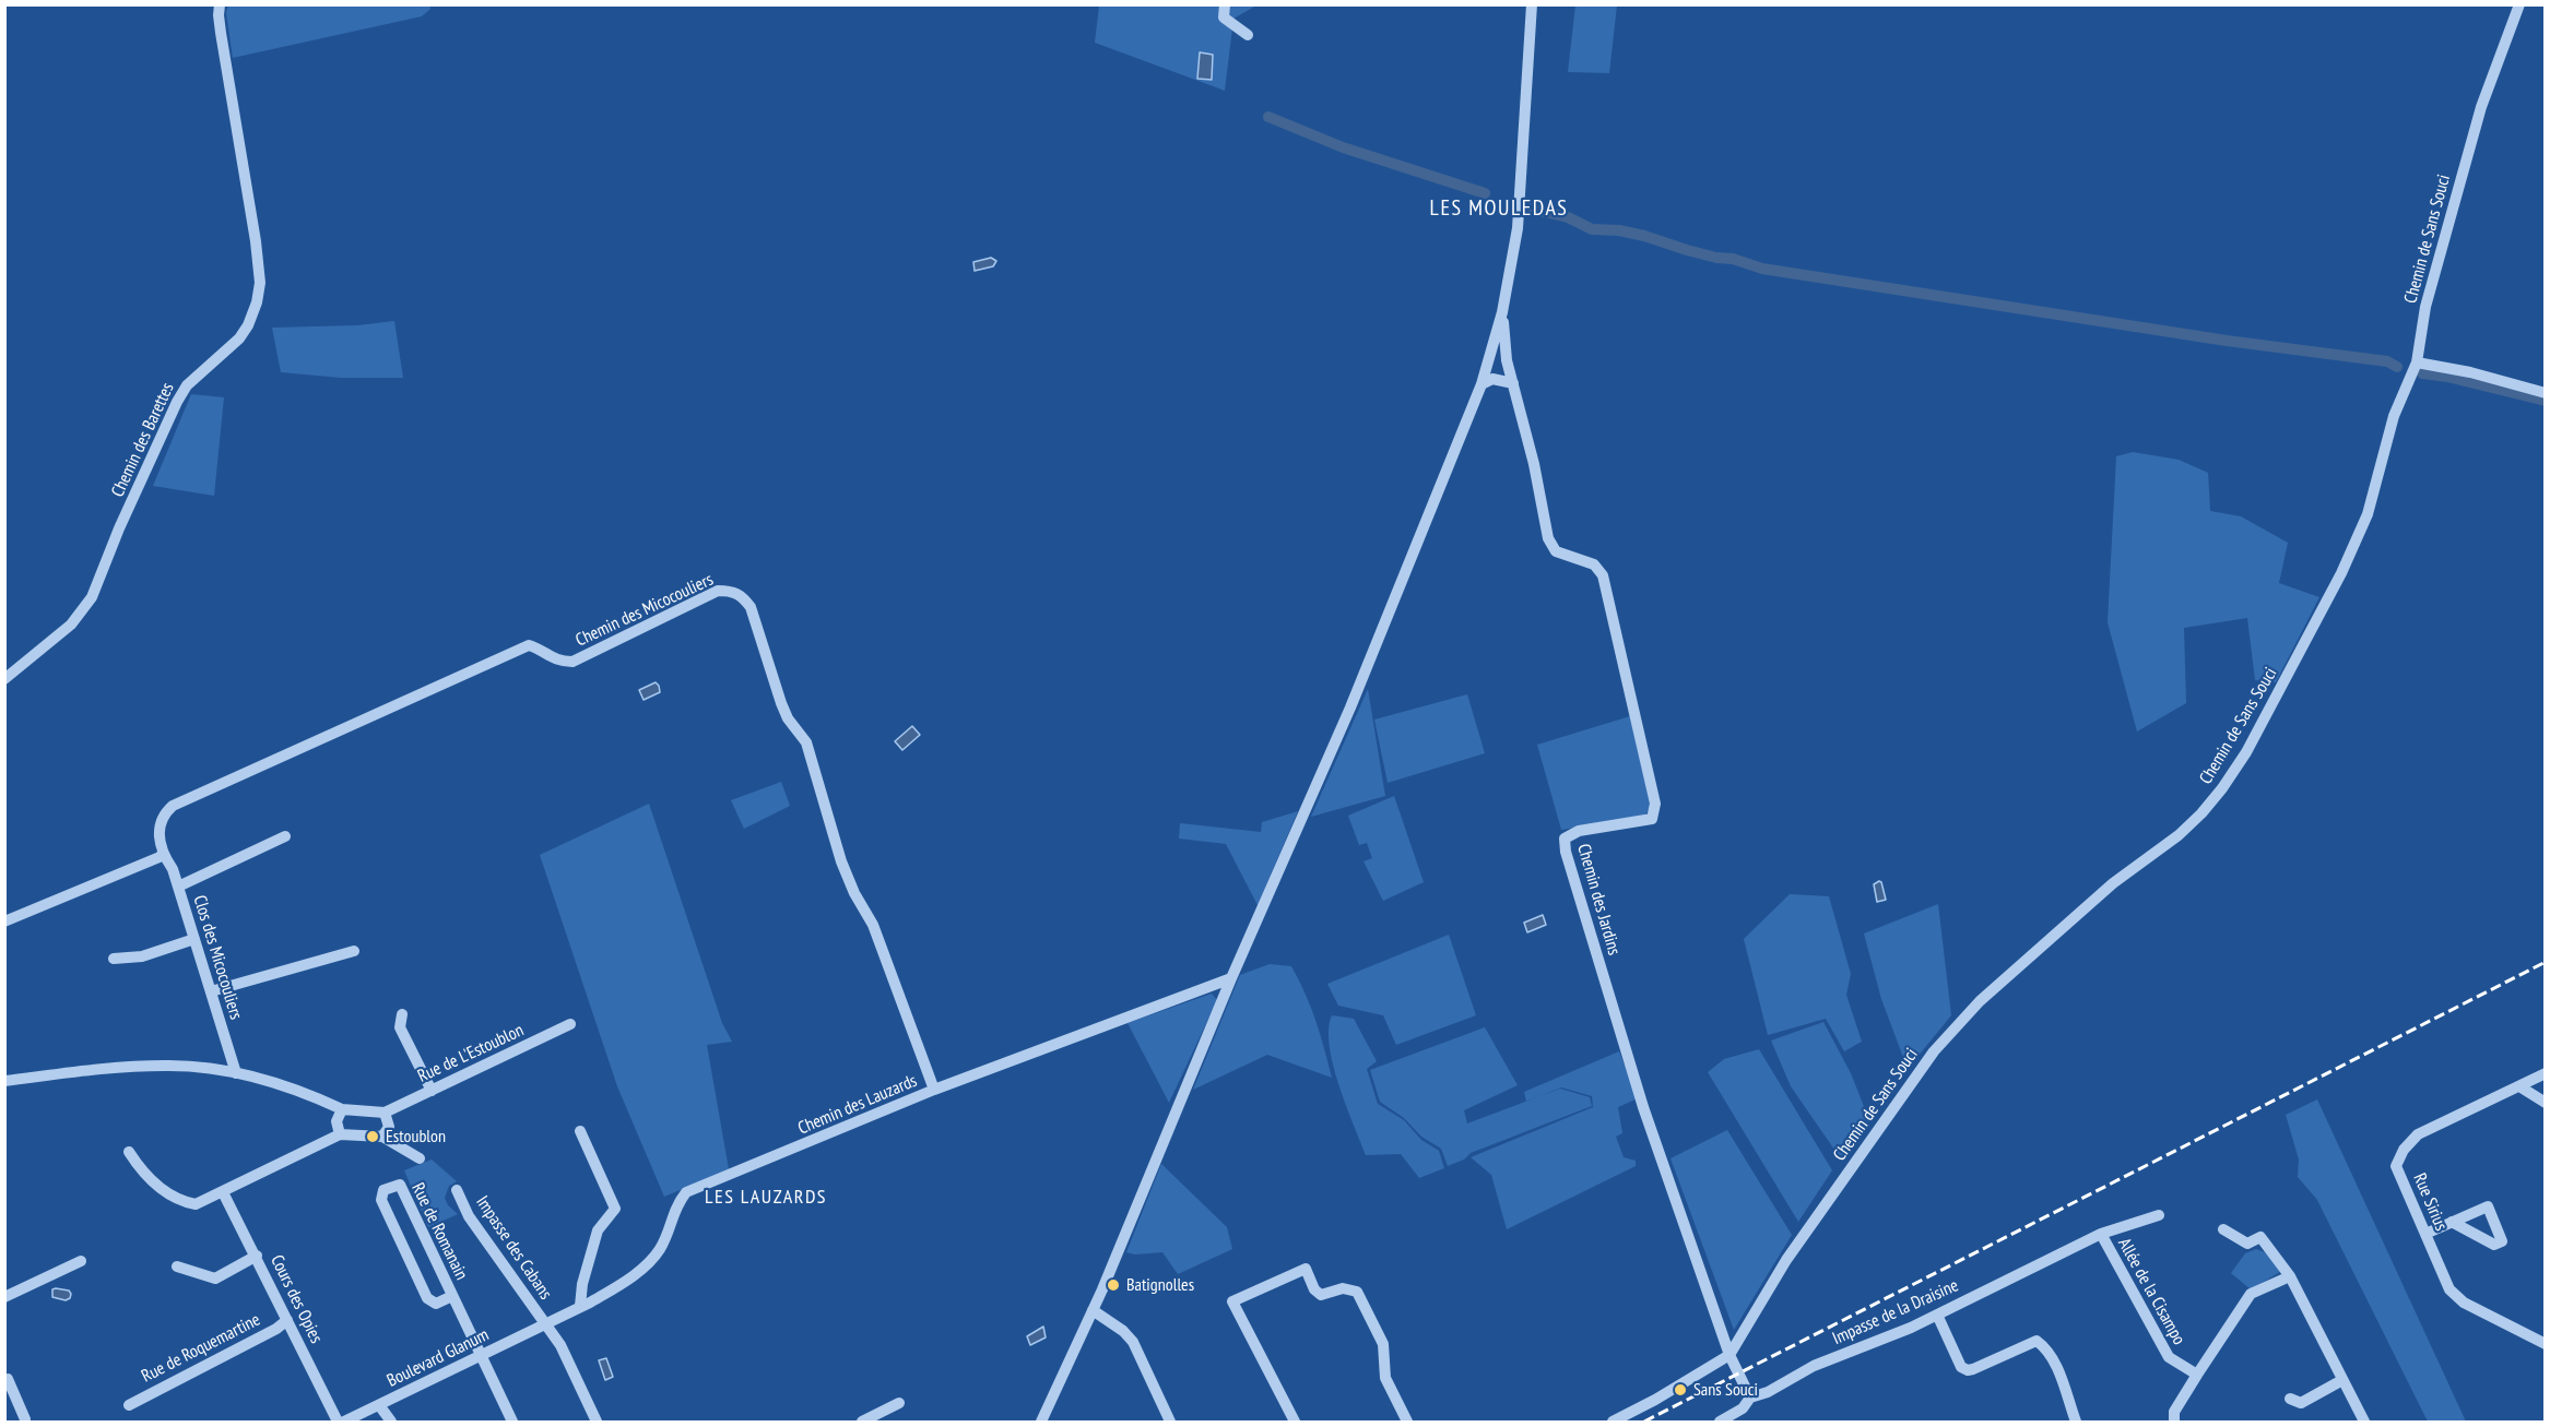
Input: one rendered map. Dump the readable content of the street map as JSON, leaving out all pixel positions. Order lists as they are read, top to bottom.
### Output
{
  "streets": {
    "street": [
      "Chemin de Sans Souci",
      "Chemin des Barettes",
      "Chemin des Micocouliers",
      "Chemin des Jardins",
      "Clos des Micocouliers",
      "Rue de L'Estoublon",
      "Chemin des Lauzards",
      "Rue Sirius",
      "Rue de Romanain",
      "Impasse des Cabans",
      "Allée de la Cisampo",
      "Cours des Opies",
      "Impasse de la Draisine",
      "Rue de Roquemartine",
      "Boulevard Glanum"
    ]
  },
  "crossings": [
    ["Chemin de Sans Souci", "Chemin des Jardins"],
    ["Chemin des Micocouliers", "Clos des Micocouliers"],
    ["Chemin des Micocouliers", "Chemin des Lauzards"],
    ["Chemin des Lauzards", "Impasse des Cabans"],
    ["Chemin des Lauzards", "Boulevard Glanum"],
    ["Rue de Romanain", "Boulevard Glanum"],
    ["Impasse des Cabans", "Boulevard Glanum"],
    ["Allée de la Cisampo", "Impasse de la Draisine"],
    ["Cours des Opies", "Rue de Roquemartine"]
  ],
  "districts": ["LES MOULEDAS", "LES LAUZARDS"],
  "places": ["Estoublon", "Batignolles", "Sans Souci"]
}
